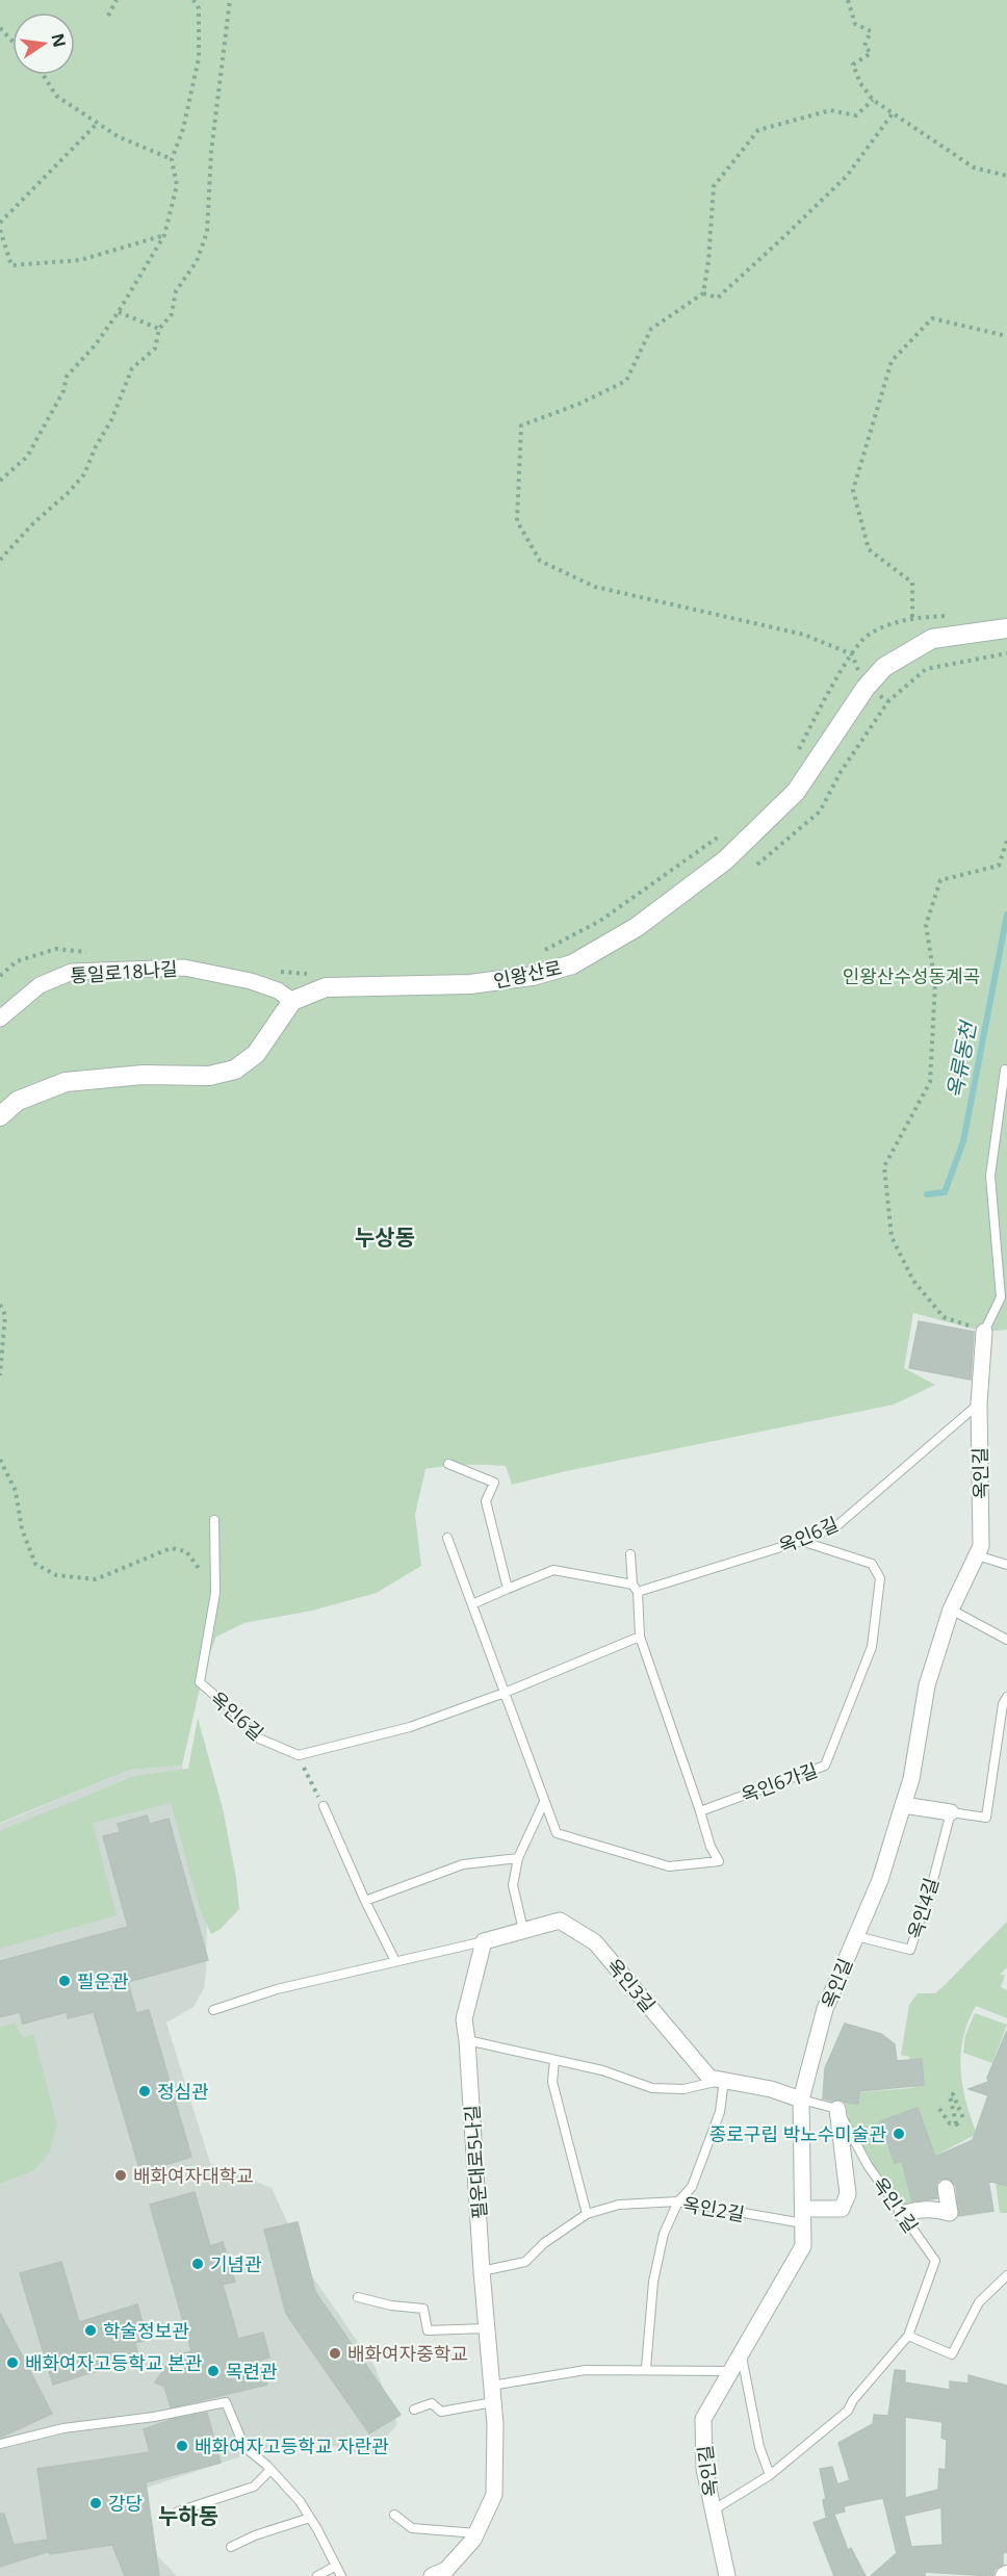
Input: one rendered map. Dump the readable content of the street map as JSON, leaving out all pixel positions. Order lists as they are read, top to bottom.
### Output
{
  "streets": {
    "street": [
      "통일로18나길",
      "인왕산로",
      "옥인길",
      "옥인3길",
      "필운대로5나길"
    ],
    "lane": [
      "옥인6길",
      "옥인6가길",
      "옥인4길",
      "옥인1길",
      "옥인2길"
    ]
  },
  "crossings": [
    ["통일로18나길", "인왕산로"],
    ["옥인길", "옥인6길"],
    ["옥인길", "옥인4길"],
    ["옥인길", "옥인3길"],
    ["옥인길", "옥인1길"],
    ["옥인길", "옥인2길"],
    ["옥인6길", "옥인6가길"],
    ["옥인3길", "필운대로5나길"],
    ["필운대로5나길", "옥인2길"]
  ],
  "districts": ["누상동", "누하동"],
  "water": ["옥류동천"],
  "parks": ["인왕산수성동계곡"],
  "places": [
    "필운관",
    "정심관",
    "종로구립 박노수미술관",
    "배화여자대학교",
    "기념관",
    "학술정보관",
    "배화여자중학교",
    "배화여자고등학교 본관",
    "목련관",
    "배화여자고등학교 자란관",
    "강당"
  ],
  "north": "right"
}
